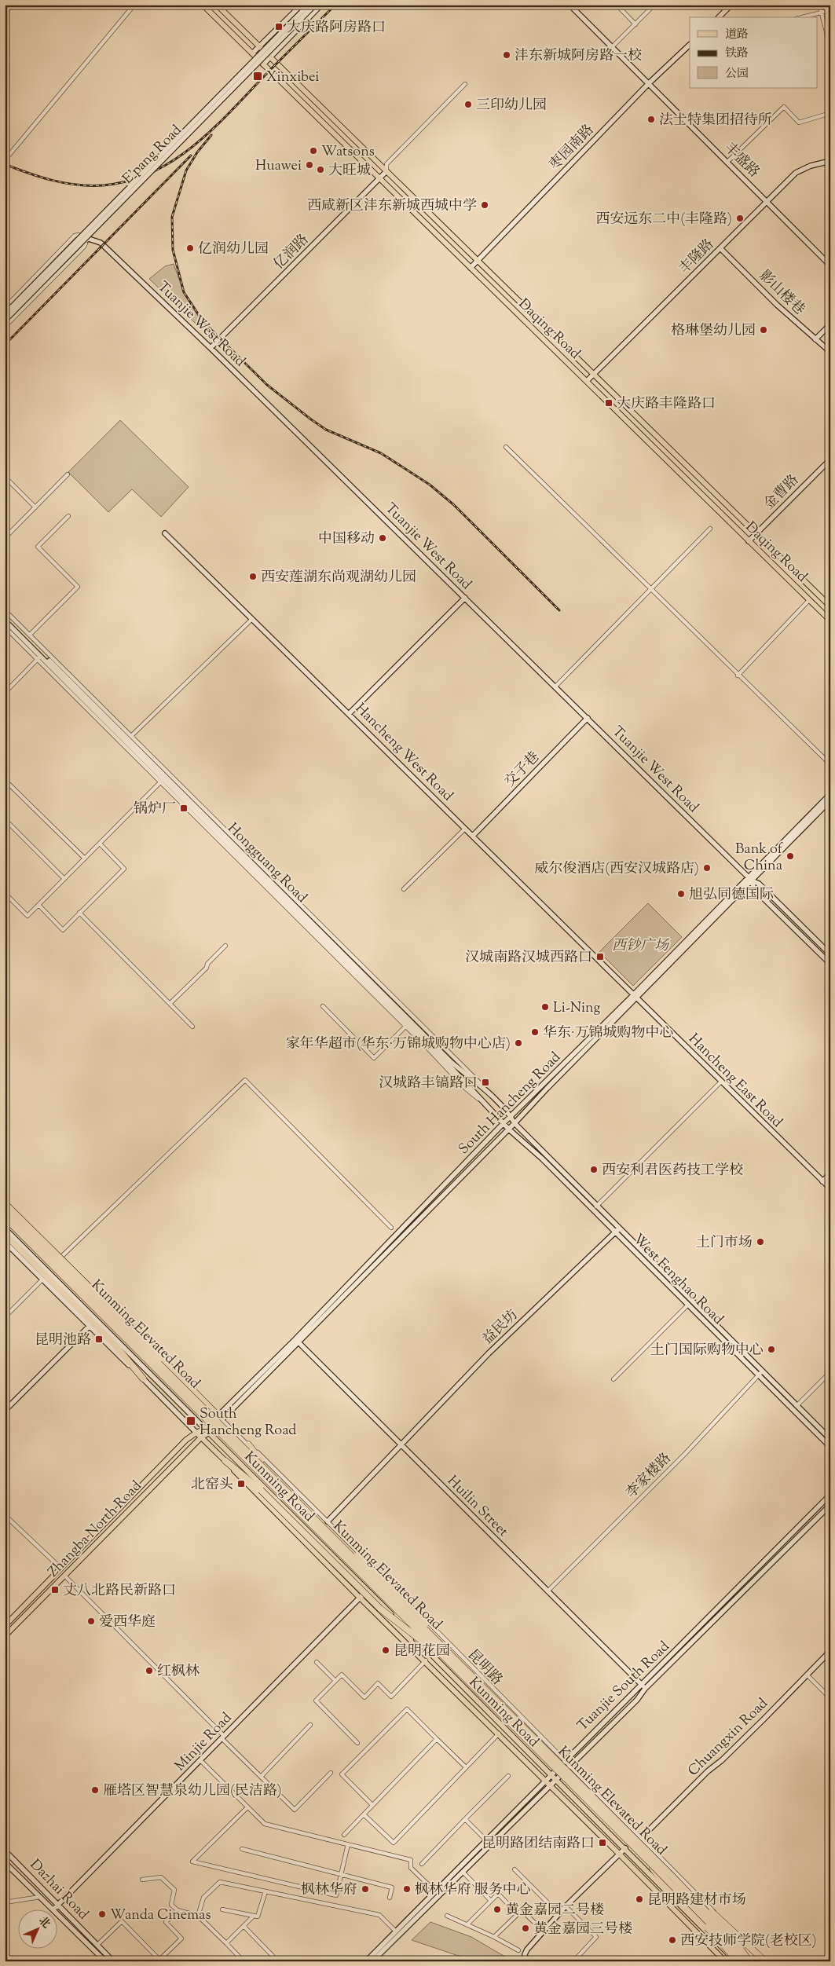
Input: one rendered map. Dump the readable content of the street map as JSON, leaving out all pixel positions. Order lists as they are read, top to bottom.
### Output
{
  "streets": {
    "highway": ["Kunming Elevated Road"],
    "main road": [
      "枣园南路",
      "E'pang Road",
      "丰盛路",
      "亿润路",
      "丰隆路",
      "影山楼巷",
      "Tuanjie West Road",
      "Daqing Road",
      "金曹路",
      "Hancheng West Road",
      "交子巷",
      "Hongguang Road",
      "Hancheng East Road",
      "South Hancheng Road",
      "West Fenghao Road",
      "益民坊",
      "Kunming Road",
      "Huilin Street",
      "Zhangba North Road",
      "Tuanjie South Road",
      "Chuangxin Road",
      "Minjie Road",
      "Dazhai Road"
    ],
    "street": ["李家楼路", "昆明路"]
  },
  "crossings": [
    ["枣园南路", "丰盛路"],
    ["枣园南路", "Daqing Road"],
    ["丰盛路", "丰隆路"],
    ["亿润路", "Tuanjie West Road"],
    ["亿润路", "Daqing Road"],
    ["丰隆路", "影山楼巷"],
    ["丰隆路", "Daqing Road"],
    ["Tuanjie West Road", "交子巷"],
    ["Tuanjie West Road", "South Hancheng Road"],
    ["Daqing Road", "金曹路"],
    ["Hancheng West Road", "交子巷"],
    ["Hancheng West Road", "Hancheng East Road"],
    ["Hongguang Road", "South Hancheng Road"],
    ["Hongguang Road", "West Fenghao Road"],
    ["Hancheng East Road", "South Hancheng Road"],
    ["South Hancheng Road", "West Fenghao Road"],
    ["South Hancheng Road", "Kunming Road"],
    ["South Hancheng Road", "Huilin Street"],
    ["South Hancheng Road", "Zhangba North Road"],
    ["South Hancheng Road", "昆明路"],
    ["West Fenghao Road", "益民坊"],
    ["West Fenghao Road", "李家楼路"],
    ["益民坊", "Huilin Street"],
    ["益民坊", "昆明路"],
    ["李家楼路", "Huilin Street"],
    ["Kunming Road", "Zhangba North Road"],
    ["Kunming Road", "Tuanjie South Road"],
    ["Kunming Road", "Minjie Road"],
    ["Huilin Street", "Tuanjie South Road"],
    ["昆明路", "Tuanjie South Road"],
    ["昆明路", "Chuangxin Road"],
    ["Minjie Road", "Dazhai Road"]
  ],
  "parks": ["西钞广场"],
  "places": {
    "transit": [
      "大庆路阿房路口",
      "Xinxibei",
      "大庆路丰隆路口",
      "锅炉厂",
      "汉城南路汉城西路口",
      "汉城路丰镐路口",
      "昆明池路",
      "South Hancheng Road",
      "北窑头",
      "丈八北路民新路口",
      "昆明路团结南路口"
    ],
    "other": [
      "沣东新城阿房路一校",
      "三印幼儿园",
      "法士特集团招待所",
      "Watsons",
      "Huawei",
      "大旺城",
      "西咸新区沣东新城西城中学",
      "西安远东二中(丰隆路)",
      "亿润幼儿园",
      "格琳堡幼儿园",
      "中国移动",
      "西安莲湖东尚观湖幼儿园",
      "Bank of China",
      "威尔俊酒店(西安汉城路店)",
      "旭弘同德国际",
      "Li-Ning",
      "华东·万锦城购物中心",
      "家年华超市(华东·万锦城购物中心店)",
      "西安利君医药技工学校",
      "土门市场",
      "土门国际购物中心",
      "爱西华庭",
      "昆明花园",
      "红枫林",
      "雁塔区智慧泉幼儿园(民洁路)",
      "枫林华府",
      "枫林华府 服务中心",
      "昆明路建材市场",
      "黄金嘉园二号楼",
      "Wanda Cinemas",
      "黄金嘉园三号楼",
      "西安技师学院(老校区)"
    ]
  },
  "legend": ["道路", "铁路", "公园"],
  "north": "top right"
}
